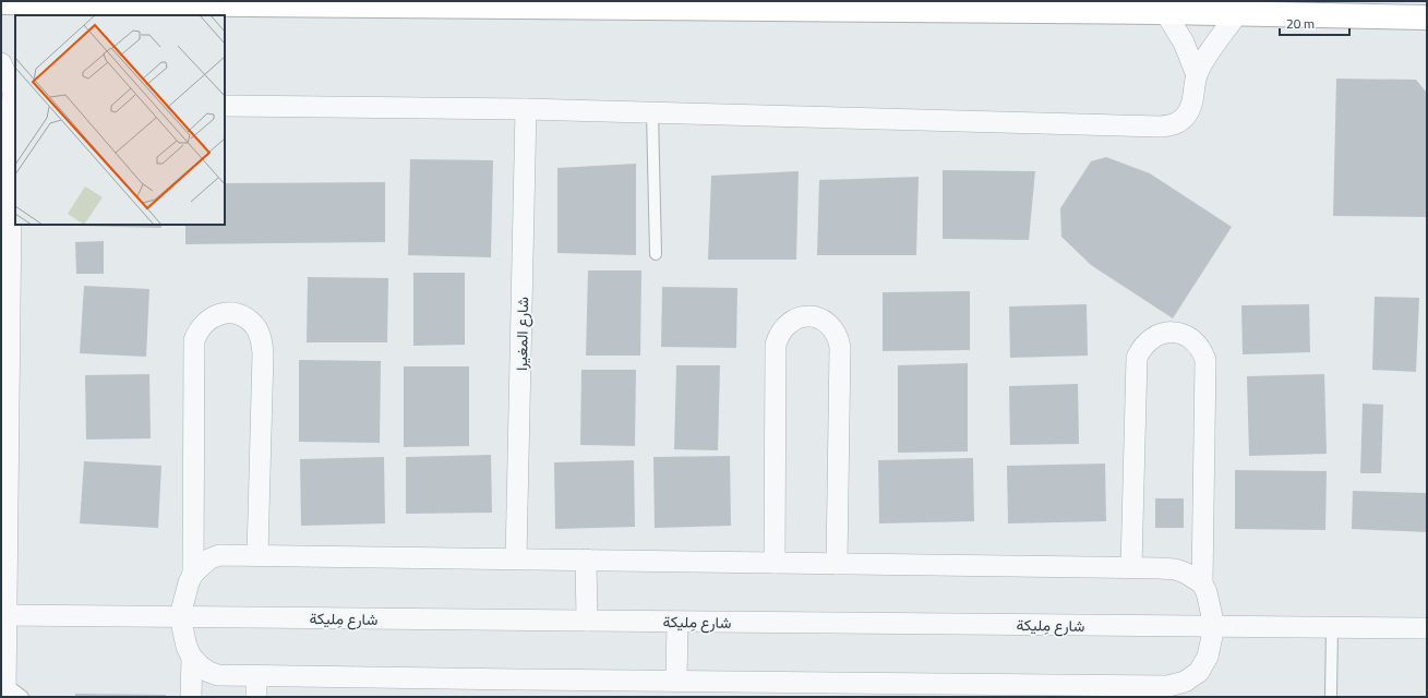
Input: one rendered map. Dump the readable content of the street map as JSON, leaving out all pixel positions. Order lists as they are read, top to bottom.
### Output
{
  "streets": {
    "street": ["شارع المغيرا", "شارع مِليكة"]
  },
  "scale_bar": "20 m"
}
